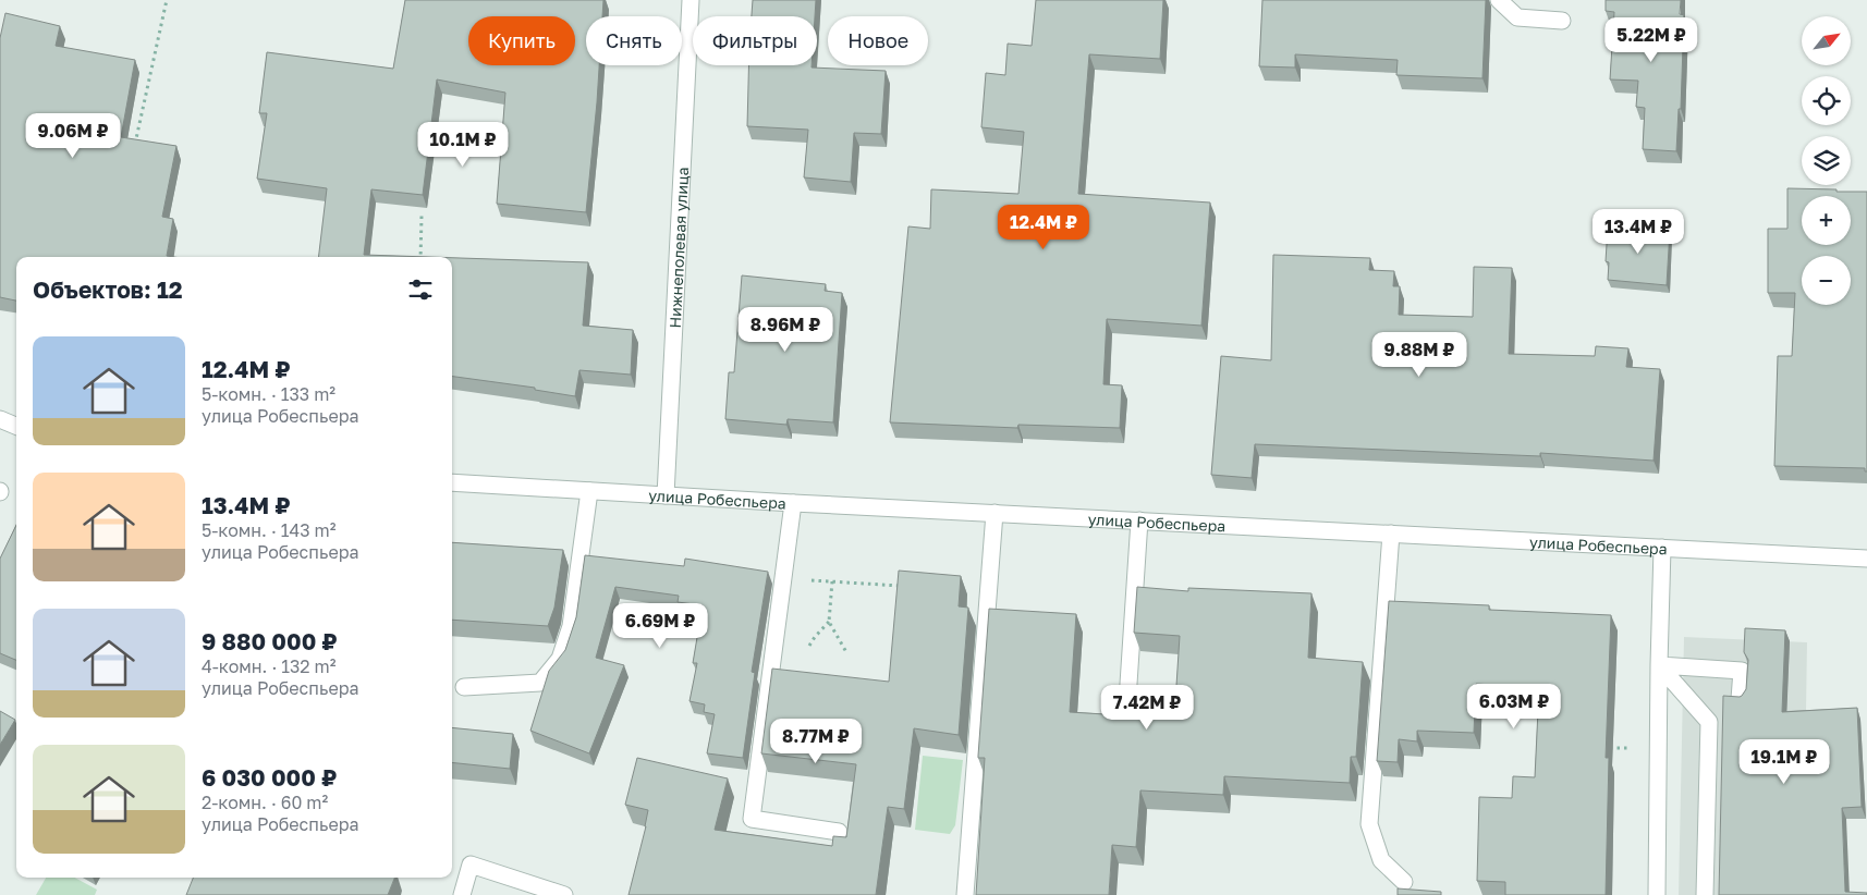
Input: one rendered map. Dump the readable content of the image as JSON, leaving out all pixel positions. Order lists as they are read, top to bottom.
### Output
{
  "streets": {
    "street": ["Нижнеполевая улица", "улица Робеспьера"]
  },
  "crossings": [
    ["Нижнеполевая улица", "улица Робеспьера"]
  ],
  "north": "top right",
  "page": {
    "map_buttons": ["+", "−"],
    "chip": [
      "Купить",
      "Снять",
      "Фильтры",
      "Новое"
    ],
    "price": [
      "5.22M ₽",
      "9.06M ₽",
      "10.1M ₽",
      "12.4M ₽",
      "13.4M ₽",
      "8.96M ₽",
      "9.88M ₽",
      "6.69M ₽",
      "6.03M ₽",
      "7.42M ₽",
      "8.77M ₽",
      "19.1M ₽"
    ],
    "heading": "Объектов: 12",
    "list": [
      {
        "name": "12.4M ₽",
        "note": "5-комн. · 133 m² · улица Робеспьера"
      },
      {
        "name": "13.4M ₽",
        "note": "5-комн. · 143 m² · улица Робеспьера"
      },
      {
        "name": "9 880 000 ₽",
        "note": "4-комн. · 132 m² · улица Робеспьера"
      },
      {
        "name": "6 030 000 ₽",
        "note": "2-комн. · 60 m² · улица Робеспьера"
      }
    ]
  }
}
